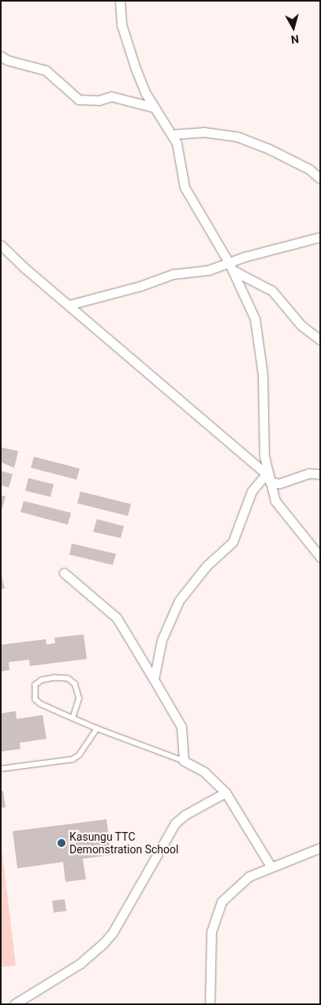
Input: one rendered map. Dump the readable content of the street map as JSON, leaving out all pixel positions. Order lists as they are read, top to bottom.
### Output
{
  "places": ["Kasungu TTC Demonstration School"],
  "north": "bottom"
}
